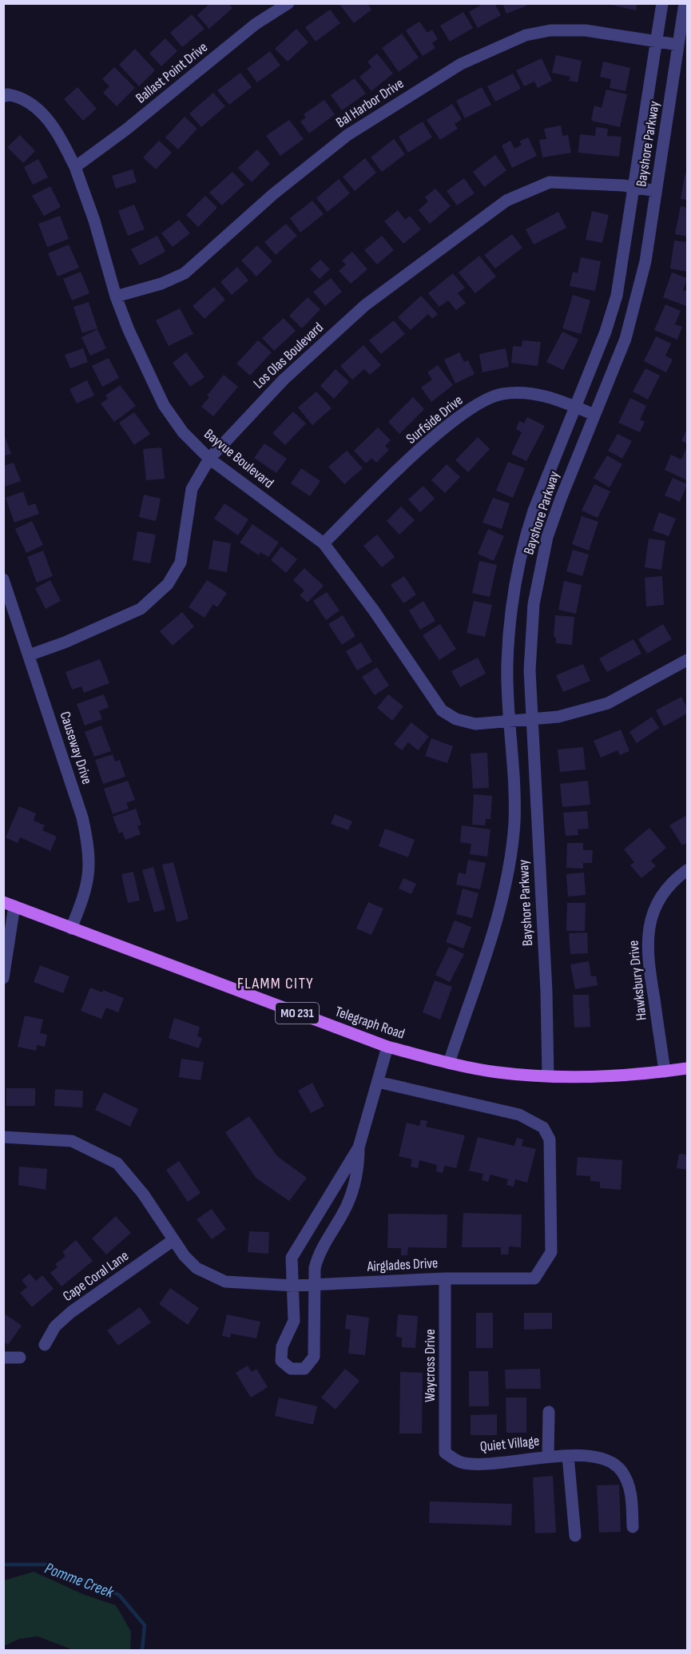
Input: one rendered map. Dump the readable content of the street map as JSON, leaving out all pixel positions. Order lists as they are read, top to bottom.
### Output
{
  "streets": {
    "main road": ["MO 231", "Telegraph Road"],
    "street": [
      "Ballast Point Drive",
      "Bal Harbor Drive",
      "Bayshore Parkway",
      "Los Olas Boulevard",
      "Surfside Drive",
      "Bayvue Boulevard",
      "Causeway Drive",
      "Hawksbury Drive",
      "Airglades Drive",
      "Cape Coral Lane",
      "Waycross Drive",
      "Quiet Village"
    ]
  },
  "crossings": [
    ["Ballast Point Drive", "Bayvue Boulevard"],
    ["Bal Harbor Drive", "Bayshore Parkway"],
    ["Bal Harbor Drive", "Bayvue Boulevard"],
    ["Bayshore Parkway", "Los Olas Boulevard"],
    ["Bayshore Parkway", "Surfside Drive"],
    ["Bayshore Parkway", "Bayvue Boulevard"],
    ["Bayshore Parkway", "Telegraph Road"],
    ["Los Olas Boulevard", "Bayvue Boulevard"],
    ["Los Olas Boulevard", "Causeway Drive"],
    ["Surfside Drive", "Bayvue Boulevard"],
    ["Causeway Drive", "Telegraph Road"],
    ["Hawksbury Drive", "Telegraph Road"],
    ["Airglades Drive", "Cape Coral Lane"],
    ["Airglades Drive", "Waycross Drive"],
    ["Waycross Drive", "Quiet Village"]
  ],
  "districts": ["FLAMM CITY"],
  "water": ["Pomme Creek"]
}
